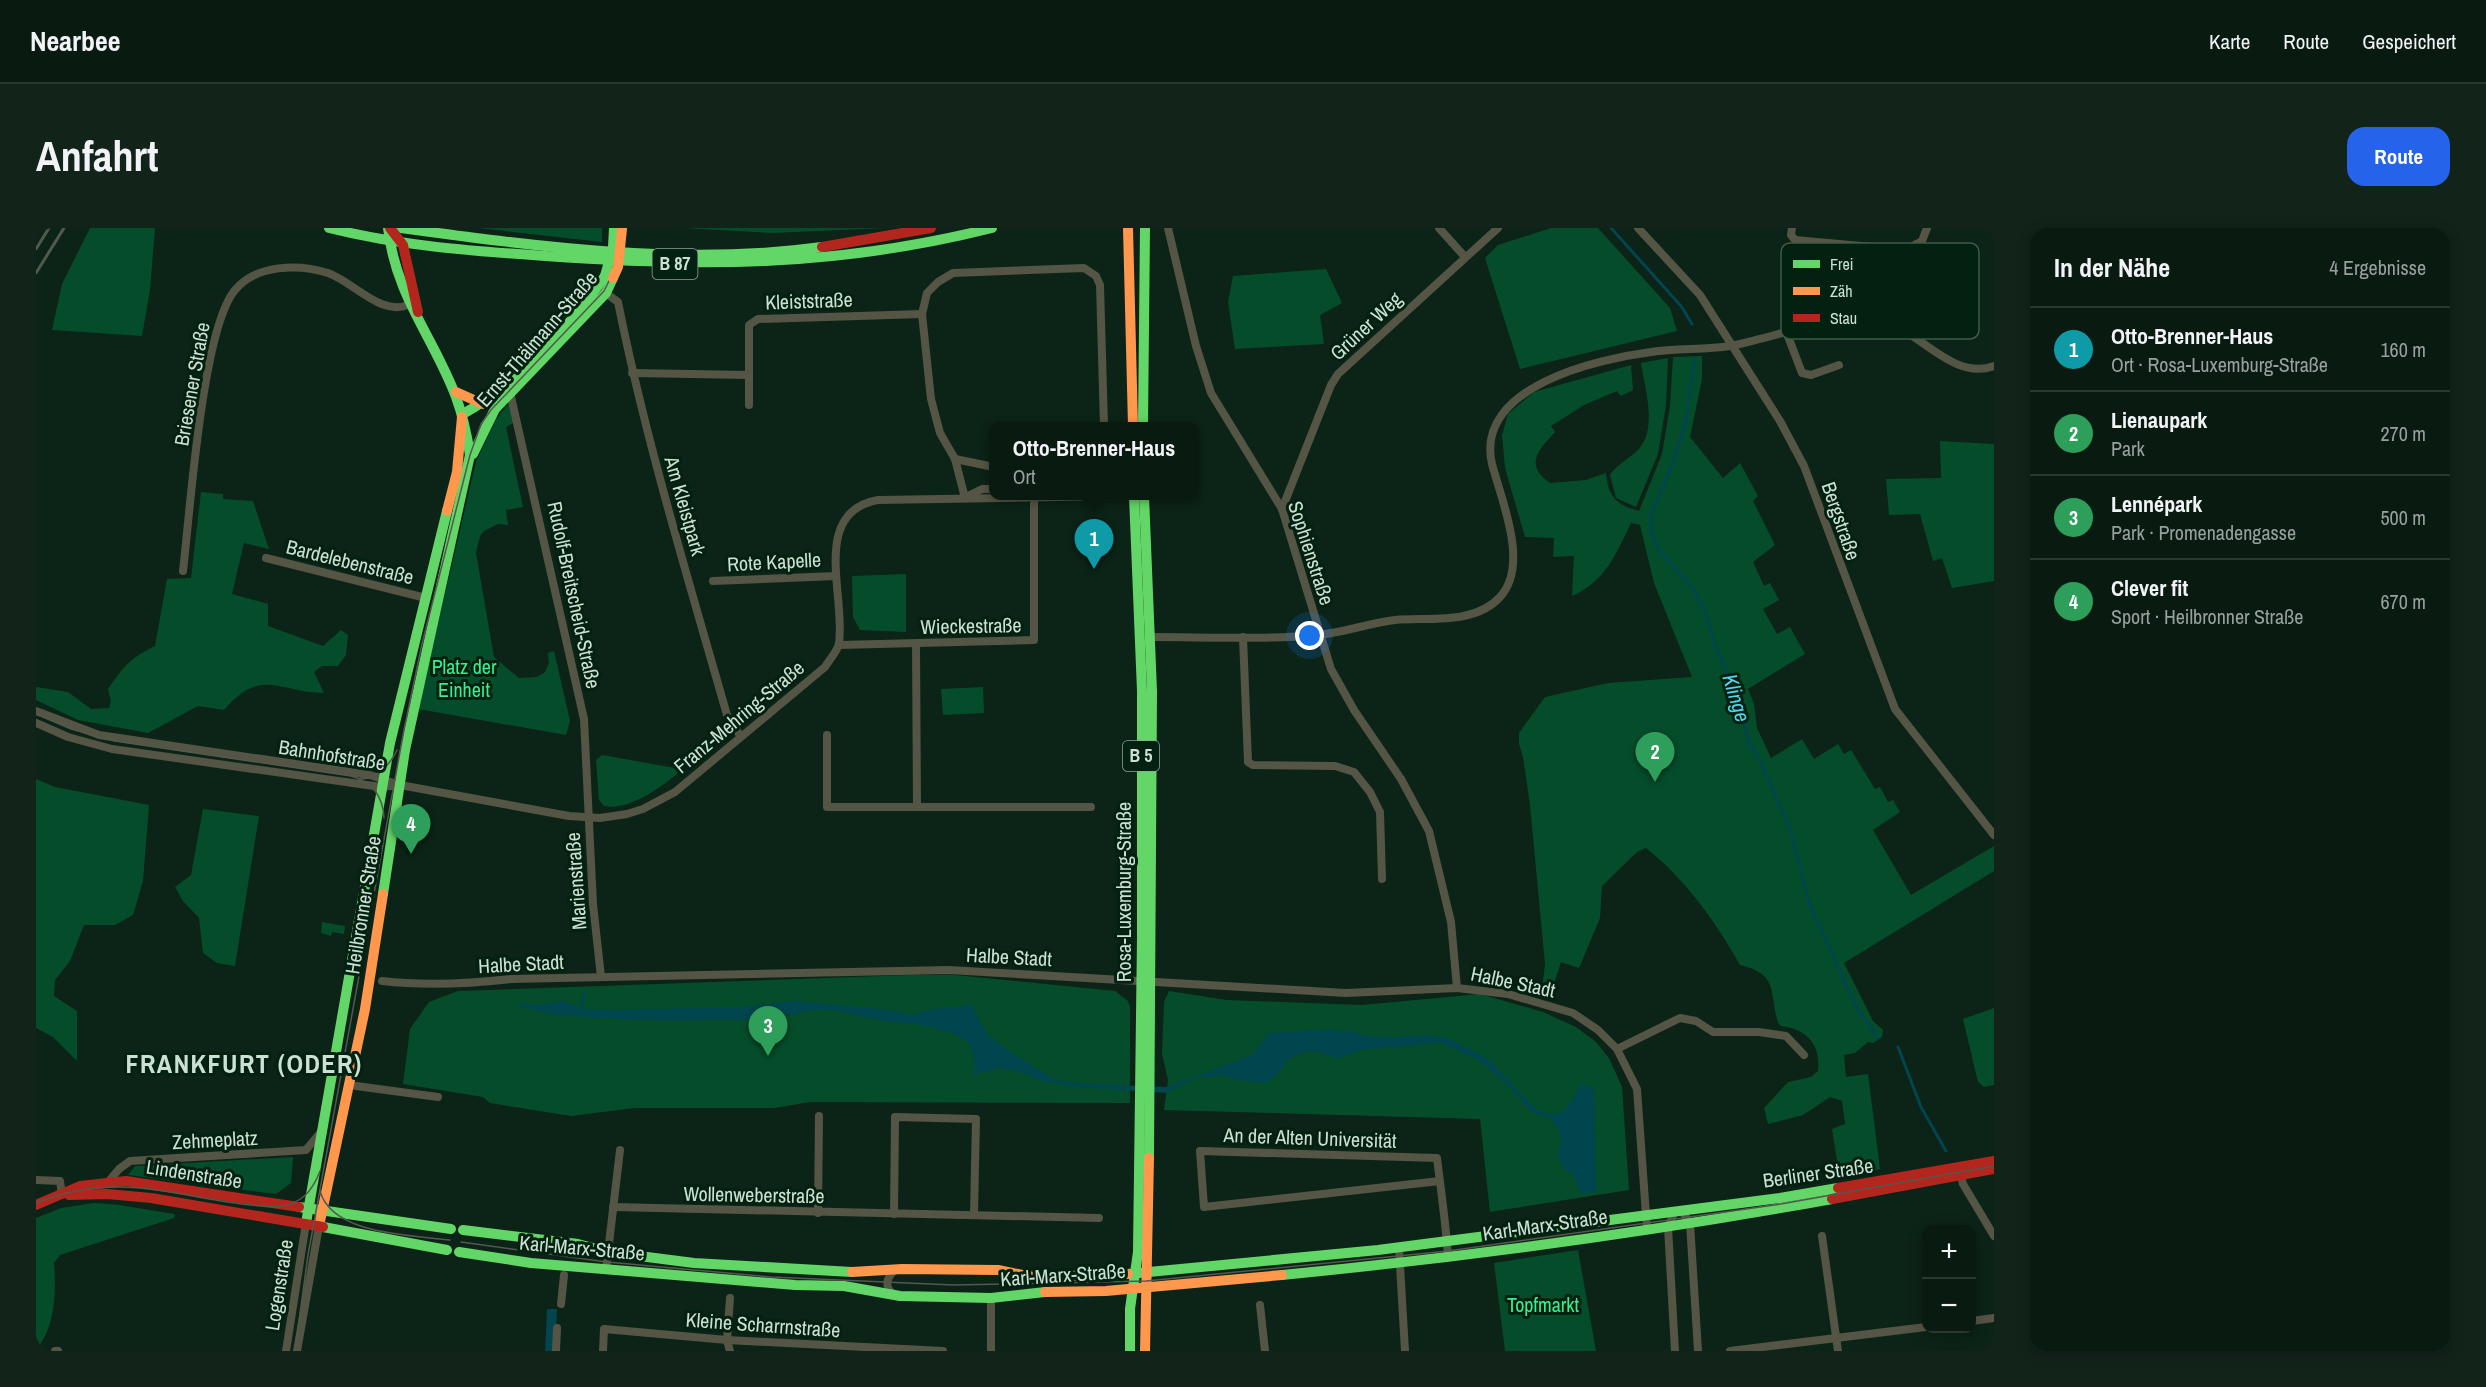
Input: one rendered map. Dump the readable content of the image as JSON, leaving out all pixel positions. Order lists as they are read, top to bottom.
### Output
{
  "streets": {
    "street": [
      "B 87",
      "Kleiststraße",
      "Grüner Weg",
      "Ernst-Thälmann-Straße",
      "Briesener Straße",
      "Am Kleistpark",
      "Bergstraße",
      "Sophienstraße",
      "Bardelebenstraße",
      "Rote Kapelle",
      "Rudolf-Breitscheid-Straße",
      "Wieckestraße",
      "Franz-Mehring-Straße",
      "Bahnhofstraße",
      "B 5",
      "Marienstraße",
      "Rosa-Luxemburg-Straße",
      "Heilbronner Straße",
      "Halbe Stadt",
      "An der Alten Universität",
      "Zehmeplatz",
      "Berliner Straße",
      "Lindenstraße",
      "Wollenweberstraße",
      "Karl-Marx-Straße",
      "Logenstraße",
      "Kleine Scharrnstraße"
    ]
  },
  "crossings": [
    ["B 87", "Heilbronner Straße"],
    ["Grüner Weg", "Sophienstraße"],
    ["Ernst-Thälmann-Straße", "Am Kleistpark"],
    ["Ernst-Thälmann-Straße", "Rudolf-Breitscheid-Straße"],
    ["Ernst-Thälmann-Straße", "Heilbronner Straße"],
    ["Briesener Straße", "Heilbronner Straße"],
    ["Am Kleistpark", "Franz-Mehring-Straße"],
    ["Sophienstraße", "Halbe Stadt"],
    ["Bardelebenstraße", "Heilbronner Straße"],
    ["Rudolf-Breitscheid-Straße", "Franz-Mehring-Straße"],
    ["Rudolf-Breitscheid-Straße", "Marienstraße"],
    ["Wieckestraße", "Franz-Mehring-Straße"],
    ["Franz-Mehring-Straße", "Bahnhofstraße"],
    ["Franz-Mehring-Straße", "Marienstraße"],
    ["Franz-Mehring-Straße", "Heilbronner Straße"],
    ["Bahnhofstraße", "Heilbronner Straße"],
    ["B 5", "Rosa-Luxemburg-Straße"],
    ["B 5", "Karl-Marx-Straße"],
    ["Marienstraße", "Halbe Stadt"],
    ["Rosa-Luxemburg-Straße", "Halbe Stadt"],
    ["Rosa-Luxemburg-Straße", "Karl-Marx-Straße"],
    ["Heilbronner Straße", "Zehmeplatz"],
    ["Heilbronner Straße", "Lindenstraße"],
    ["Heilbronner Straße", "Karl-Marx-Straße"],
    ["Heilbronner Straße", "Logenstraße"],
    ["Halbe Stadt", "Berliner Straße"],
    ["Halbe Stadt", "Karl-Marx-Straße"],
    ["An der Alten Universität", "Karl-Marx-Straße"],
    ["Zehmeplatz", "Lindenstraße"],
    ["Berliner Straße", "Karl-Marx-Straße"],
    ["Lindenstraße", "Karl-Marx-Straße"],
    ["Lindenstraße", "Logenstraße"]
  ],
  "districts": ["FRANKFURT (ODER)"],
  "water": ["Klinge"],
  "parks": ["Platz der Einheit", "Topfmarkt"],
  "legend": ["Frei", "Zäh", "Stau"],
  "page": {
    "header": "Nearbee",
    "nav": ["Karte", "Route", "Gespeichert"],
    "buttons": "Route",
    "title": "Anfahrt",
    "heading": ["In der Nähe", "4 Ergebnisse"],
    "list": [
      {
        "mark": "1",
        "name": "Otto-Brenner-Haus",
        "note": "Ort · Rosa-Luxemburg-Straße",
        "value": "160 m"
      },
      {
        "mark": "2",
        "name": "Lienaupark",
        "note": "Park",
        "value": "270 m"
      },
      {
        "mark": "3",
        "name": "Lennépark",
        "note": "Park · Promenadengasse",
        "value": "500 m"
      },
      {
        "mark": "4",
        "name": "Clever fit",
        "note": "Sport · Heilbronner Straße",
        "value": "670 m"
      }
    ],
    "popup": ["Otto-Brenner-Haus", "Ort"],
    "pins": [
      "1",
      "2",
      "4",
      "3"
    ],
    "map_buttons": ["+", "−"]
  }
}
